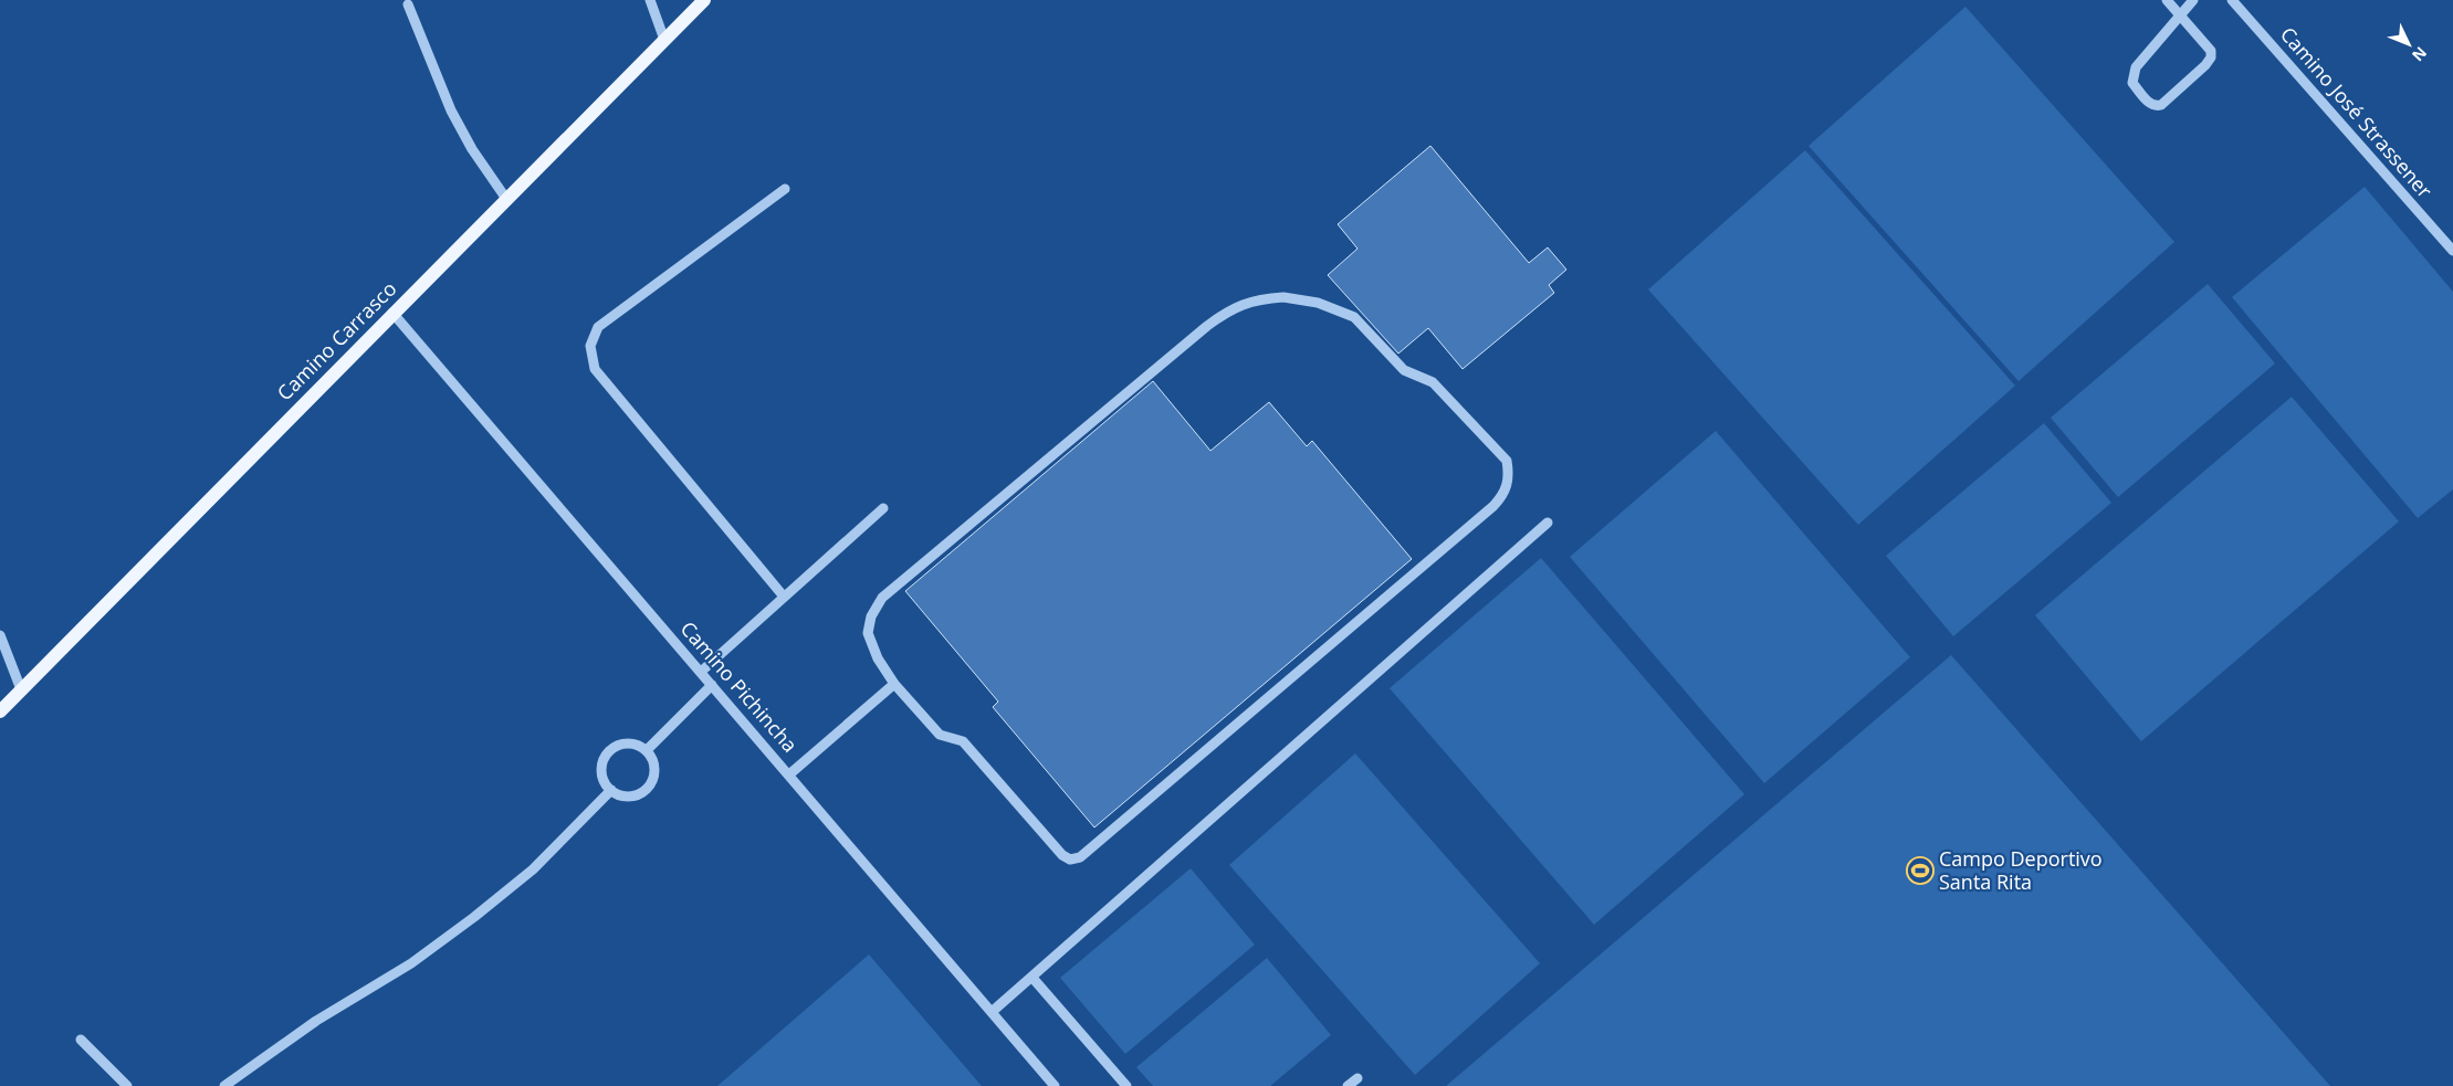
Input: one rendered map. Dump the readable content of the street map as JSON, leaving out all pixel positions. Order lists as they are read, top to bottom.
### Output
{
  "streets": {
    "main road": ["Camino Carrasco"],
    "street": ["Camino José Strassener", "Camino Pichincha"]
  },
  "crossings": [
    ["Camino Carrasco", "Camino Pichincha"]
  ],
  "places": {
    "sports": ["Campo Deportivo Santa Rita"]
  },
  "north": "bottom right"
}
